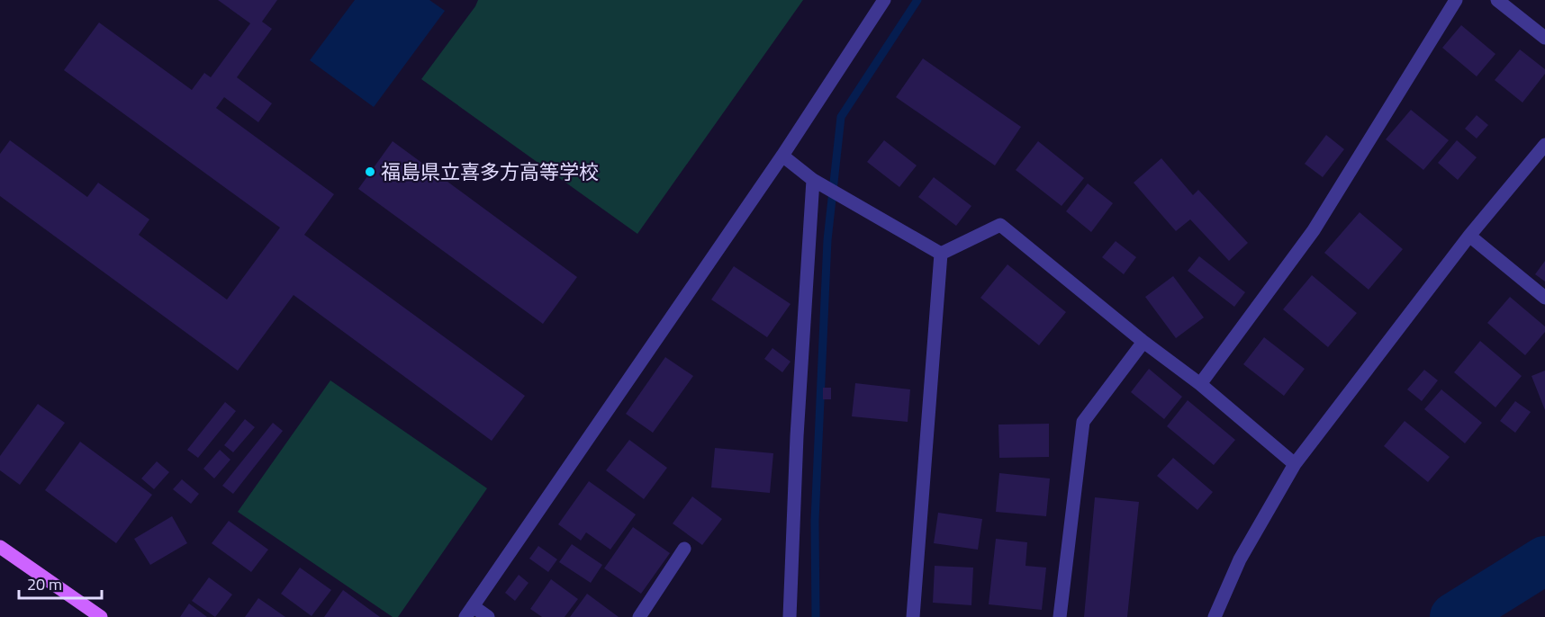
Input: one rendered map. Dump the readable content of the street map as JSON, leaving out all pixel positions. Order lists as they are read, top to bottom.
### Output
{
  "places": ["福島県立喜多方高等学校"],
  "scale_bar": "20 m"
}
